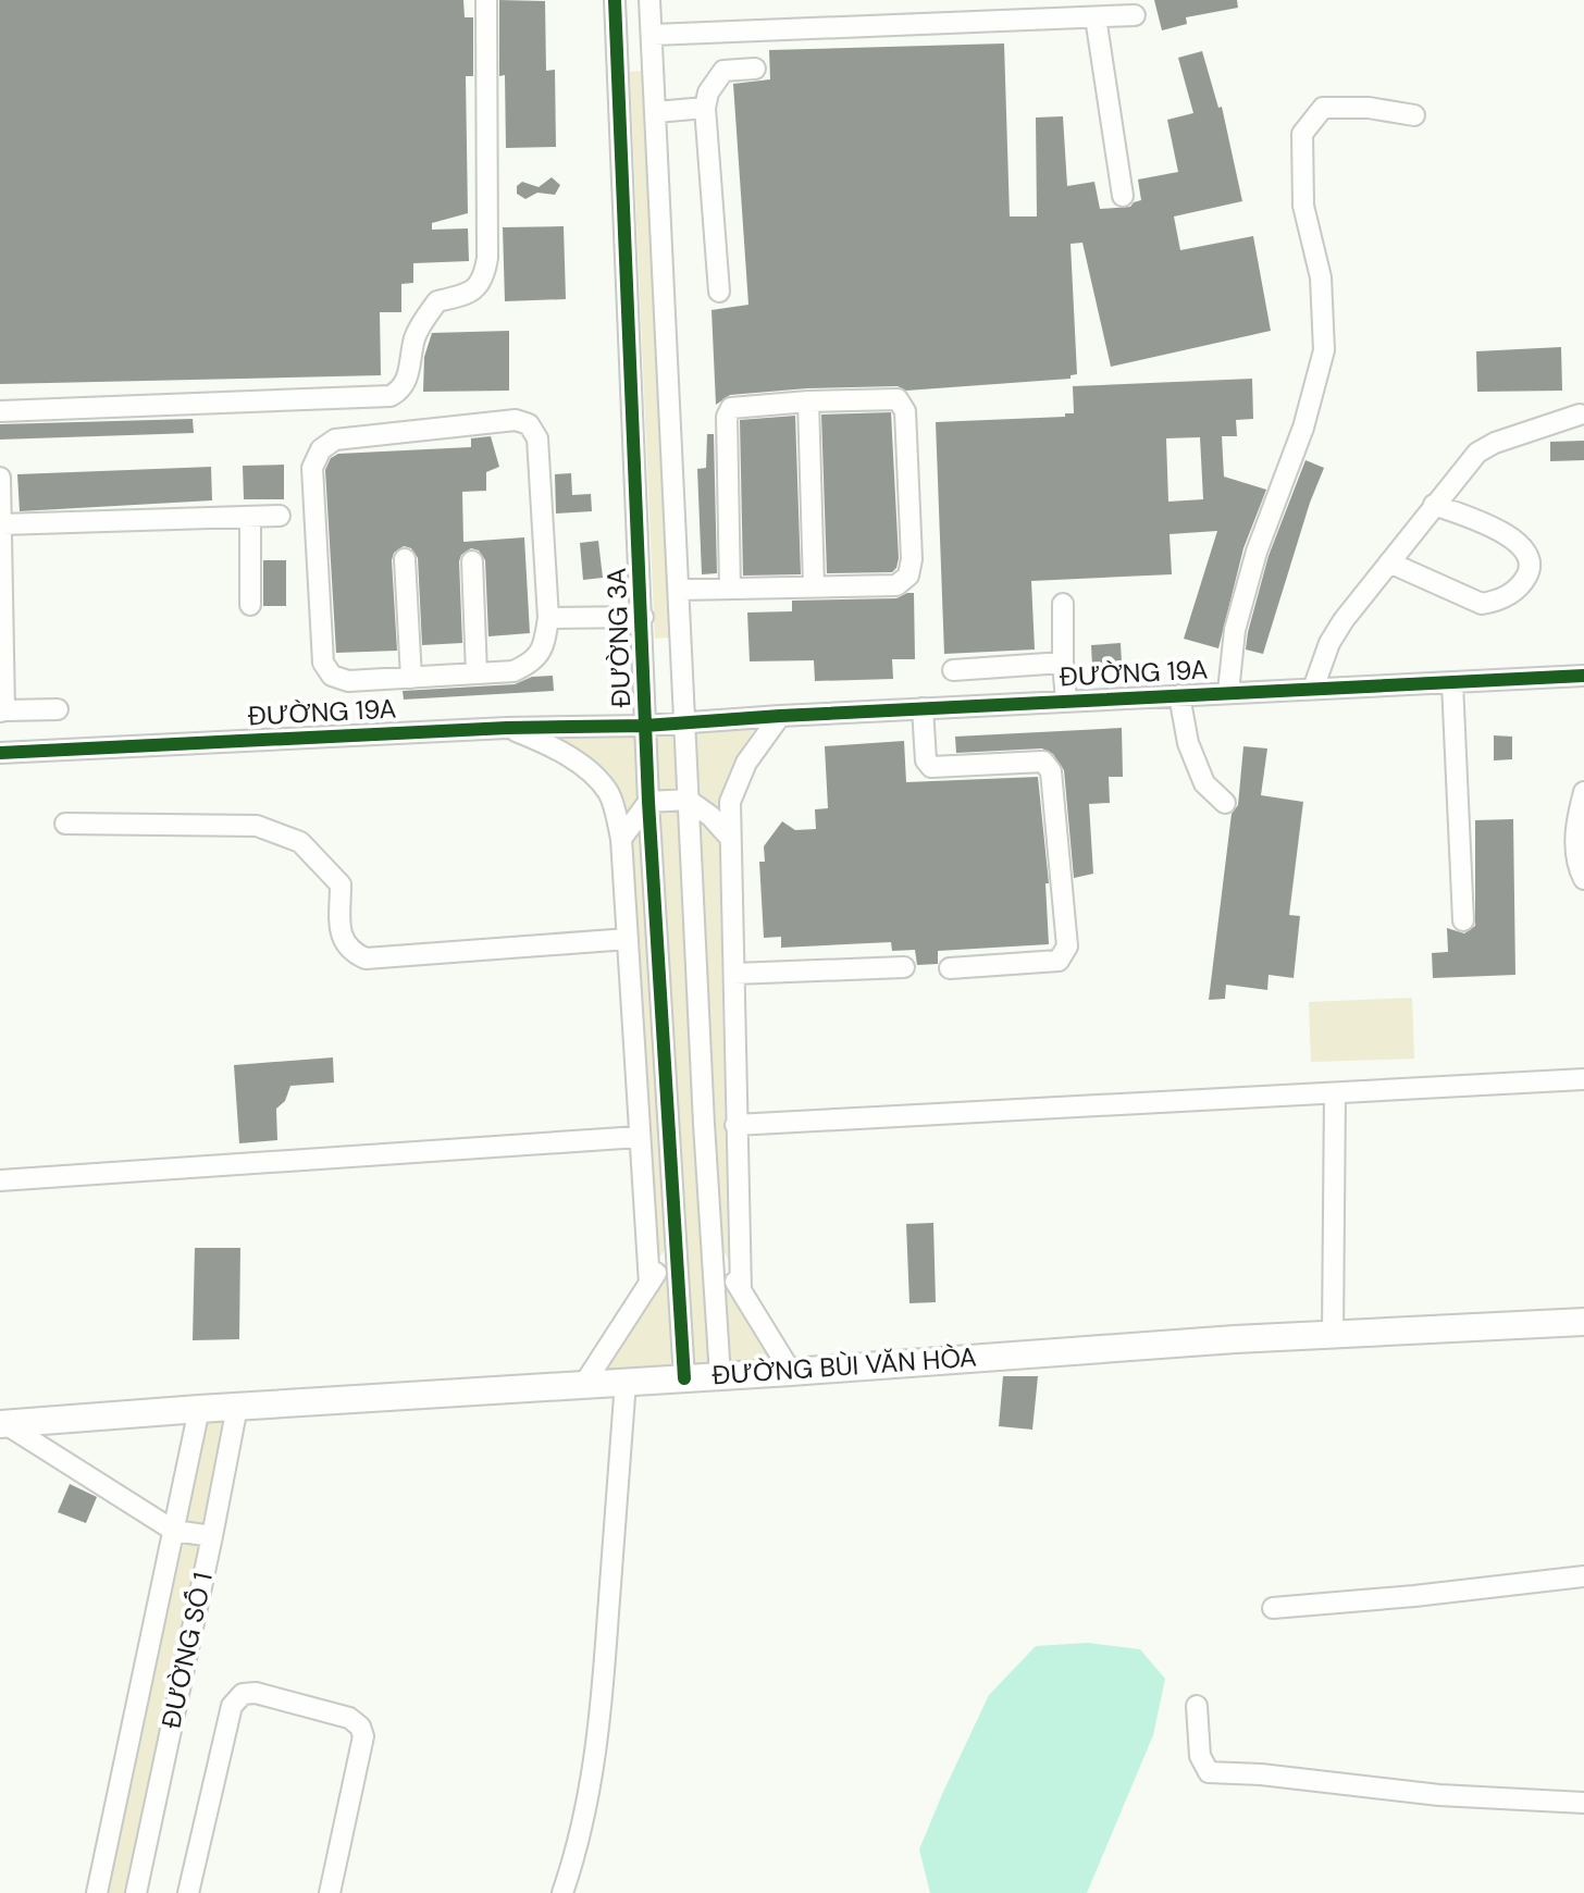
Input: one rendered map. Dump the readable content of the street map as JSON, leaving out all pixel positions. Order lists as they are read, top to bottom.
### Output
{
  "streets": {
    "main road": ["ĐƯỜNG BÙI VĂN HÒA"],
    "street": ["ĐƯỜNG 3A", "ĐƯỜNG 19A", "ĐƯỜNG SỐ 1"]
  },
  "crossings": [
    ["ĐƯỜNG 3A", "ĐƯỜNG 19A"],
    ["ĐƯỜNG 3A", "ĐƯỜNG BÙI VĂN HÒA"],
    ["ĐƯỜNG BÙI VĂN HÒA", "ĐƯỜNG SỐ 1"]
  ]
}
